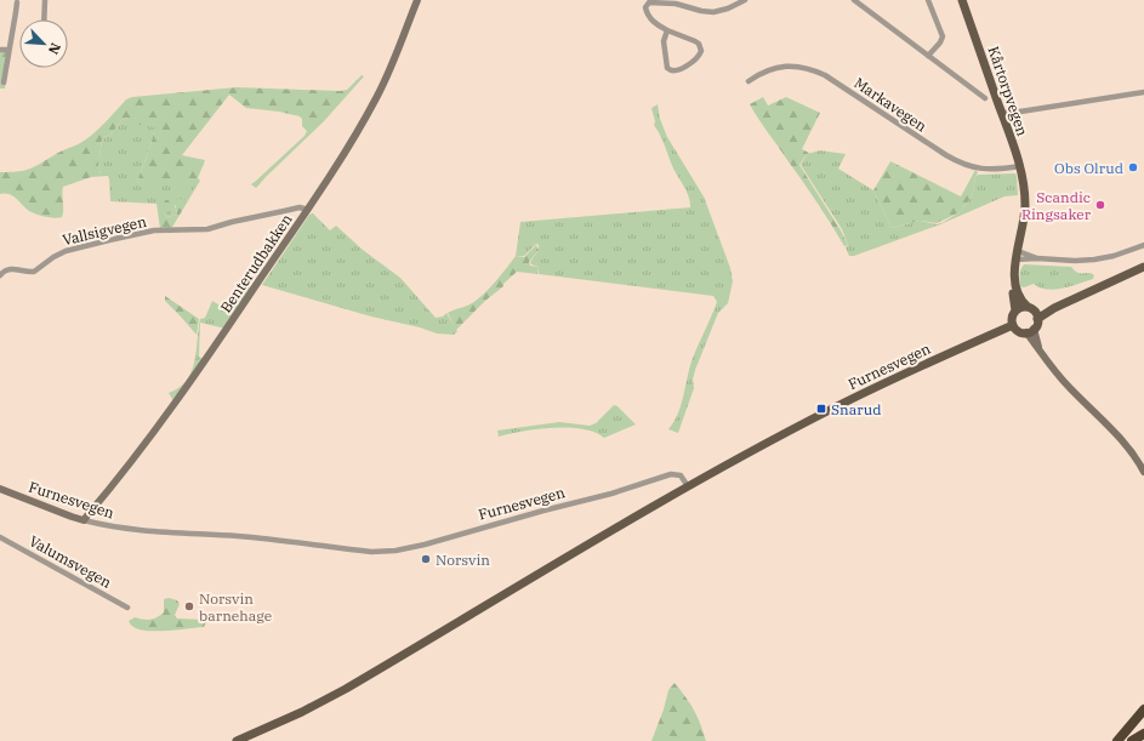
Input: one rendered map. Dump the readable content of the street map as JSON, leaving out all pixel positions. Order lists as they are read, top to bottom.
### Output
{
  "streets": {
    "main road": ["Kårtorpvegen", "Benterudbakken", "Furnesvegen"],
    "street": ["Markavegen", "Vallsigvegen", "Valumsvegen"]
  },
  "crossings": [
    ["Kårtorpvegen", "Markavegen"],
    ["Kårtorpvegen", "Furnesvegen"],
    ["Vallsigvegen", "Benterudbakken"],
    ["Benterudbakken", "Furnesvegen"]
  ],
  "places": {
    "other": [
      "Obs Olrud",
      "Scandic Ringsaker",
      "Norsvin",
      "Norsvin barnehage"
    ],
    "transit": ["Snarud"]
  },
  "north": "bottom right"
}
